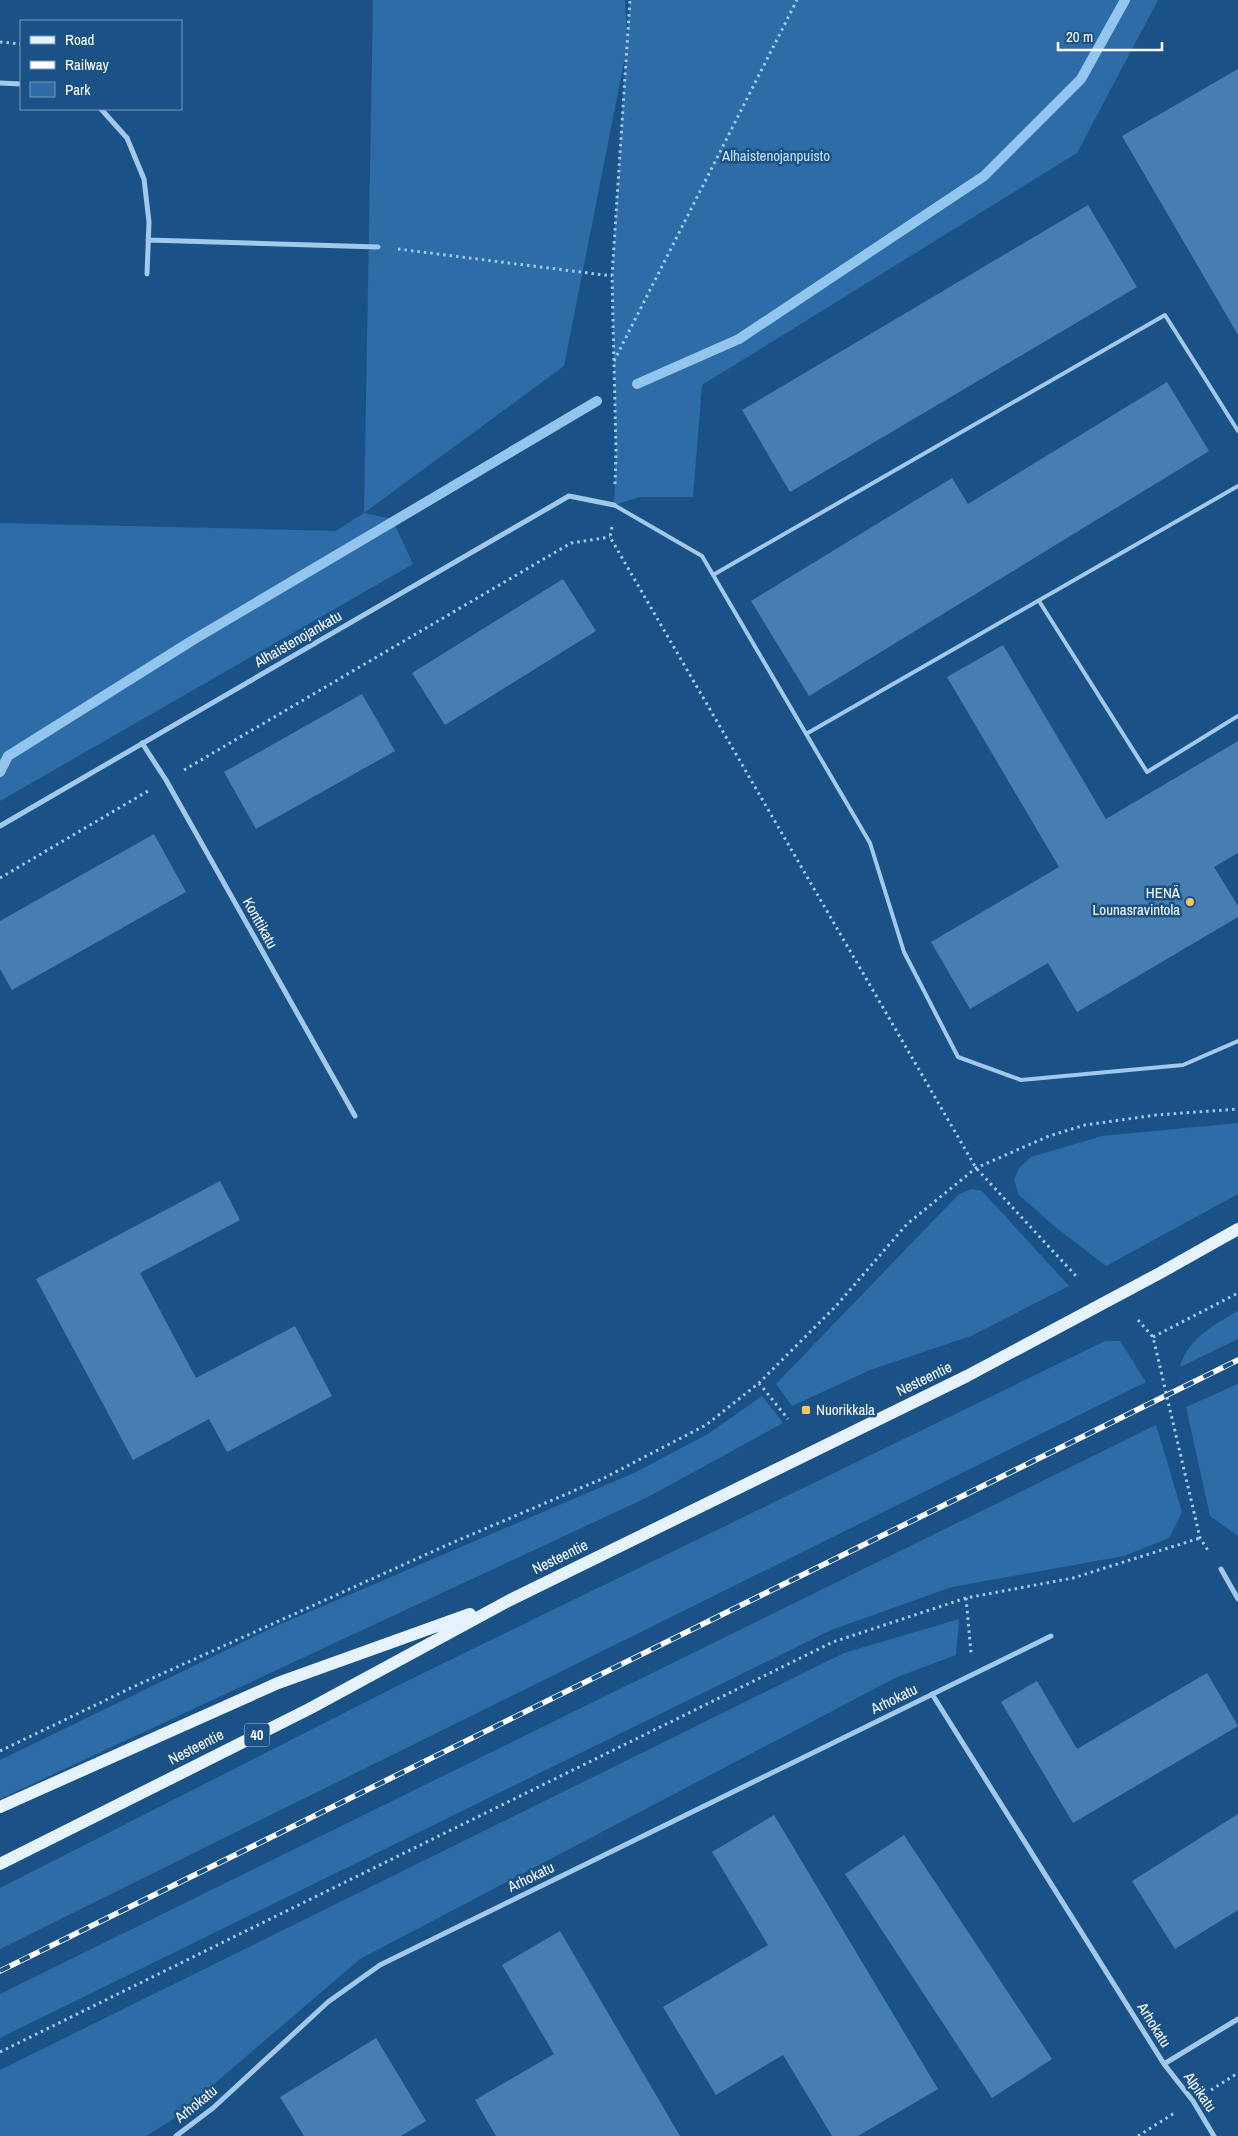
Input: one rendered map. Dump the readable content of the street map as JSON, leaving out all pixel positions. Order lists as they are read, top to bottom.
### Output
{
  "streets": {
    "main road": ["Nesteentie", "40"],
    "street": [
      "Alhaistenojankatu",
      "Konttikatu",
      "Arhokatu",
      "Alpikatu"
    ]
  },
  "crossings": [
    ["Alhaistenojankatu", "Konttikatu"],
    ["Arhokatu", "Alpikatu"]
  ],
  "parks": ["Alhaistenojanpuisto"],
  "places": {
    "other": ["HENÄ Lounasravintola"],
    "transit": ["Nuorikkala"]
  },
  "legend": ["Road", "Railway", "Park"],
  "scale_bar": "20 m"
}
